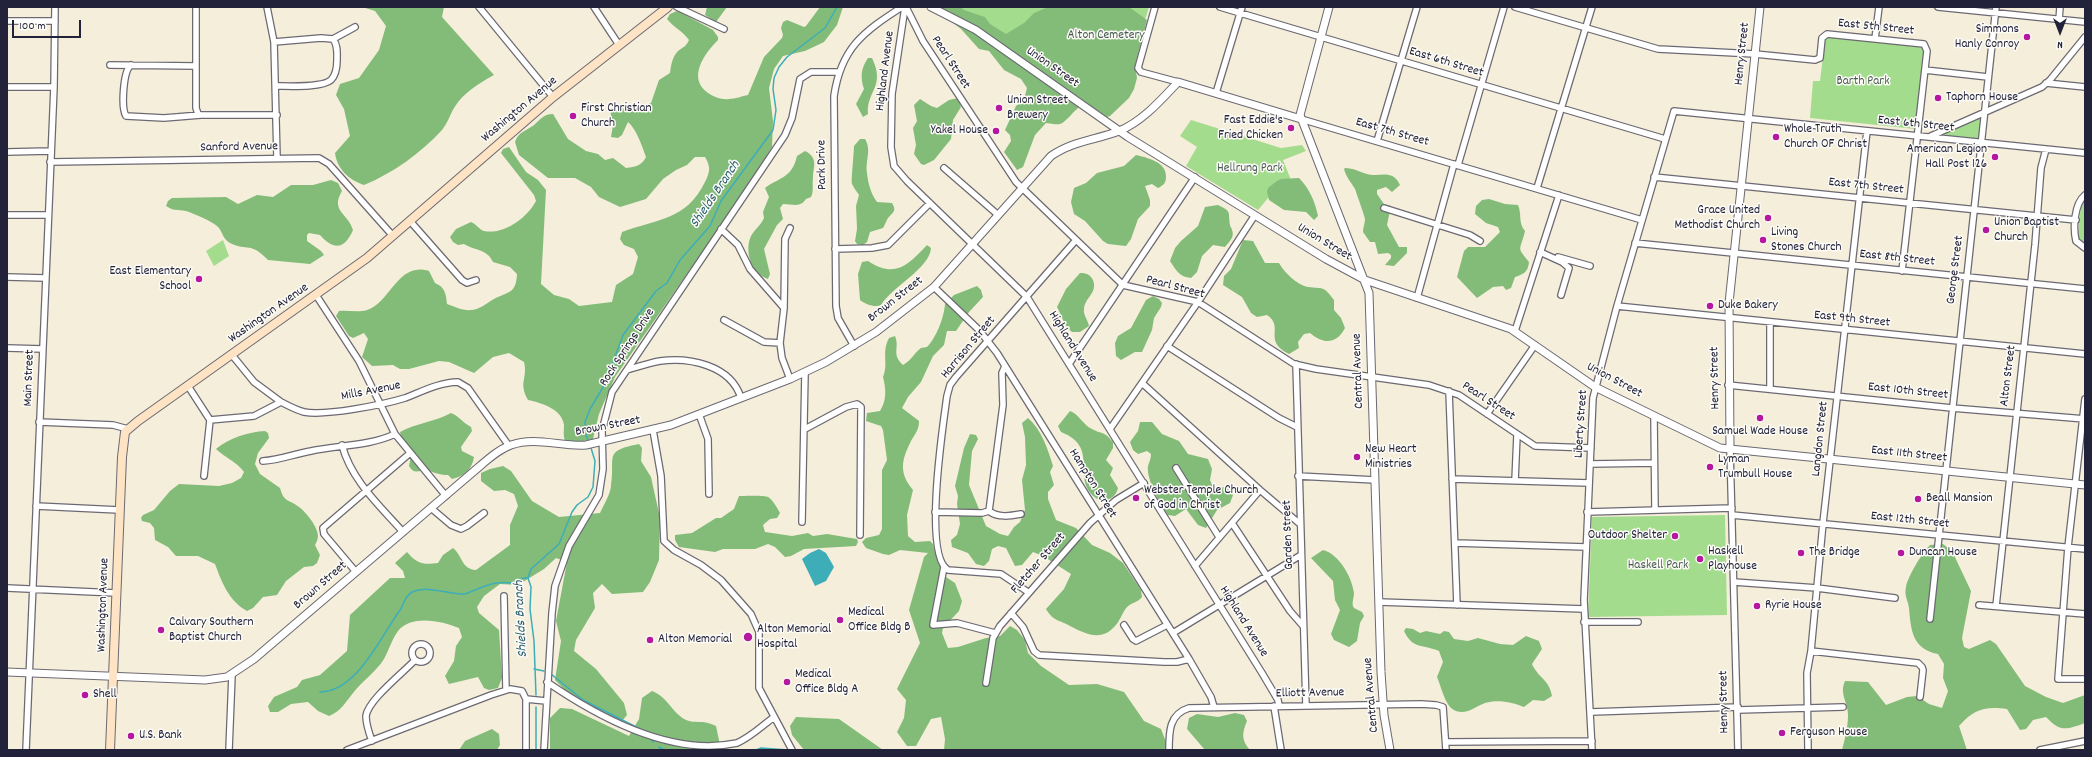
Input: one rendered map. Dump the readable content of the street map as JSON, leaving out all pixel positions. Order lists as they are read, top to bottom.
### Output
{
  "streets": {
    "main road": ["Washington Avenue"],
    "street": [
      "East 5th Street",
      "Henry Street",
      "Pearl Street",
      "East 6th Street",
      "Union Street",
      "Highland Avenue",
      "East 7th Street",
      "Sanford Avenue",
      "Park Drive",
      "East 8th Street",
      "George Street",
      "Brown Street",
      "East 9th Street",
      "Rock Springs Drive",
      "Harrison Street",
      "Central Avenue",
      "Alton Street",
      "Main Street",
      "Mills Avenue",
      "East 10th Street",
      "Liberty Street",
      "Langdon Street",
      "East 11th Street",
      "Hampton Street",
      "East 12th Street",
      "Garden Street",
      "Fletcher Street",
      "Elliott Avenue"
    ]
  },
  "crossings": [
    ["East 5th Street", "Henry Street"],
    ["Henry Street", "East 6th Street"],
    ["Henry Street", "Union Street"],
    ["Henry Street", "East 7th Street"],
    ["Henry Street", "East 8th Street"],
    ["Henry Street", "East 9th Street"],
    ["Henry Street", "East 10th Street"],
    ["Henry Street", "East 11th Street"],
    ["Henry Street", "East 12th Street"],
    ["Pearl Street", "Highland Avenue"],
    ["Pearl Street", "Brown Street"],
    ["Pearl Street", "Harrison Street"],
    ["Pearl Street", "Central Avenue"],
    ["Pearl Street", "Liberty Street"],
    ["Pearl Street", "Garden Street"],
    ["East 6th Street", "George Street"],
    ["East 6th Street", "Central Avenue"],
    ["East 6th Street", "Alton Street"],
    ["East 6th Street", "Liberty Street"],
    ["East 6th Street", "Langdon Street"],
    ["Union Street", "Brown Street"],
    ["Union Street", "Central Avenue"],
    ["Union Street", "Liberty Street"],
    ["Union Street", "East 11th Street"],
    ["Highland Avenue", "Brown Street"],
    ["Highland Avenue", "Harrison Street"],
    ["Highland Avenue", "Fletcher Street"],
    ["Highland Avenue", "Elliott Avenue"],
    ["Washington Avenue", "Sanford Avenue"],
    ["Washington Avenue", "Brown Street"],
    ["Washington Avenue", "Mills Avenue"],
    ["East 7th Street", "George Street"],
    ["East 7th Street", "Brown Street"],
    ["East 7th Street", "Central Avenue"],
    ["East 7th Street", "Alton Street"],
    ["East 7th Street", "Liberty Street"],
    ["East 7th Street", "Langdon Street"],
    ["Sanford Avenue", "Main Street"],
    ["Park Drive", "Brown Street"],
    ["Park Drive", "Rock Springs Drive"],
    ["East 8th Street", "George Street"],
    ["East 8th Street", "Alton Street"],
    ["East 8th Street", "Liberty Street"],
    ["East 8th Street", "Langdon Street"],
    ["George Street", "East 9th Street"],
    ["George Street", "East 10th Street"],
    ["George Street", "East 11th Street"],
    ["George Street", "East 12th Street"],
    ["Brown Street", "Rock Springs Drive"],
    ["Brown Street", "Main Street"],
    ["Brown Street", "Mills Avenue"],
    ["Brown Street", "Hampton Street"],
    ["East 9th Street", "Alton Street"],
    ["East 9th Street", "Liberty Street"],
    ["East 9th Street", "Langdon Street"],
    ["Harrison Street", "Hampton Street"],
    ["Central Avenue", "Elliott Avenue"],
    ["Alton Street", "East 10th Street"],
    ["Alton Street", "East 11th Street"],
    ["Alton Street", "East 12th Street"],
    ["East 10th Street", "Langdon Street"],
    ["Langdon Street", "East 11th Street"],
    ["Langdon Street", "East 12th Street"],
    ["Hampton Street", "Fletcher Street"],
    ["Hampton Street", "Elliott Avenue"],
    ["Garden Street", "Elliott Avenue"]
  ],
  "water": ["Shields Branch"],
  "parks": [
    "Alton Cemetery",
    "Barth Park",
    "Hellrung Park",
    "Haskell Park"
  ],
  "places": [
    "Simmons Hanly Conroy",
    "Taphorn House",
    "Union Street Brewery",
    "First Christian Church",
    "Fast Eddie's Fried Chicken",
    "Yakel House",
    "Whole Truth Church OF Christ",
    "American Legion Hall Post 126",
    "Grace United Methodist Church",
    "Union Baptist Church",
    "Living Stones Church",
    "East Elementary School",
    "Duke Bakery",
    "Samuel Wade House",
    "New Heart Ministries",
    "Lyman Trumbull House",
    "Webster Temple Church of God in Christ",
    "Beall Mansion",
    "Outdoor Shelter",
    "The Bridge",
    "Duncan House",
    "Haskell Playhouse",
    "Ryrie House",
    "Medical Office Bldg B",
    "Calvary Southern Baptist Church",
    "Alton Memorial Hospital",
    "Alton Memorial",
    "Medical Office Bldg A",
    "Shell",
    "Ferguson House",
    "U.S. Bank"
  ],
  "scale_bar": "100 m",
  "north": "bottom"
}
